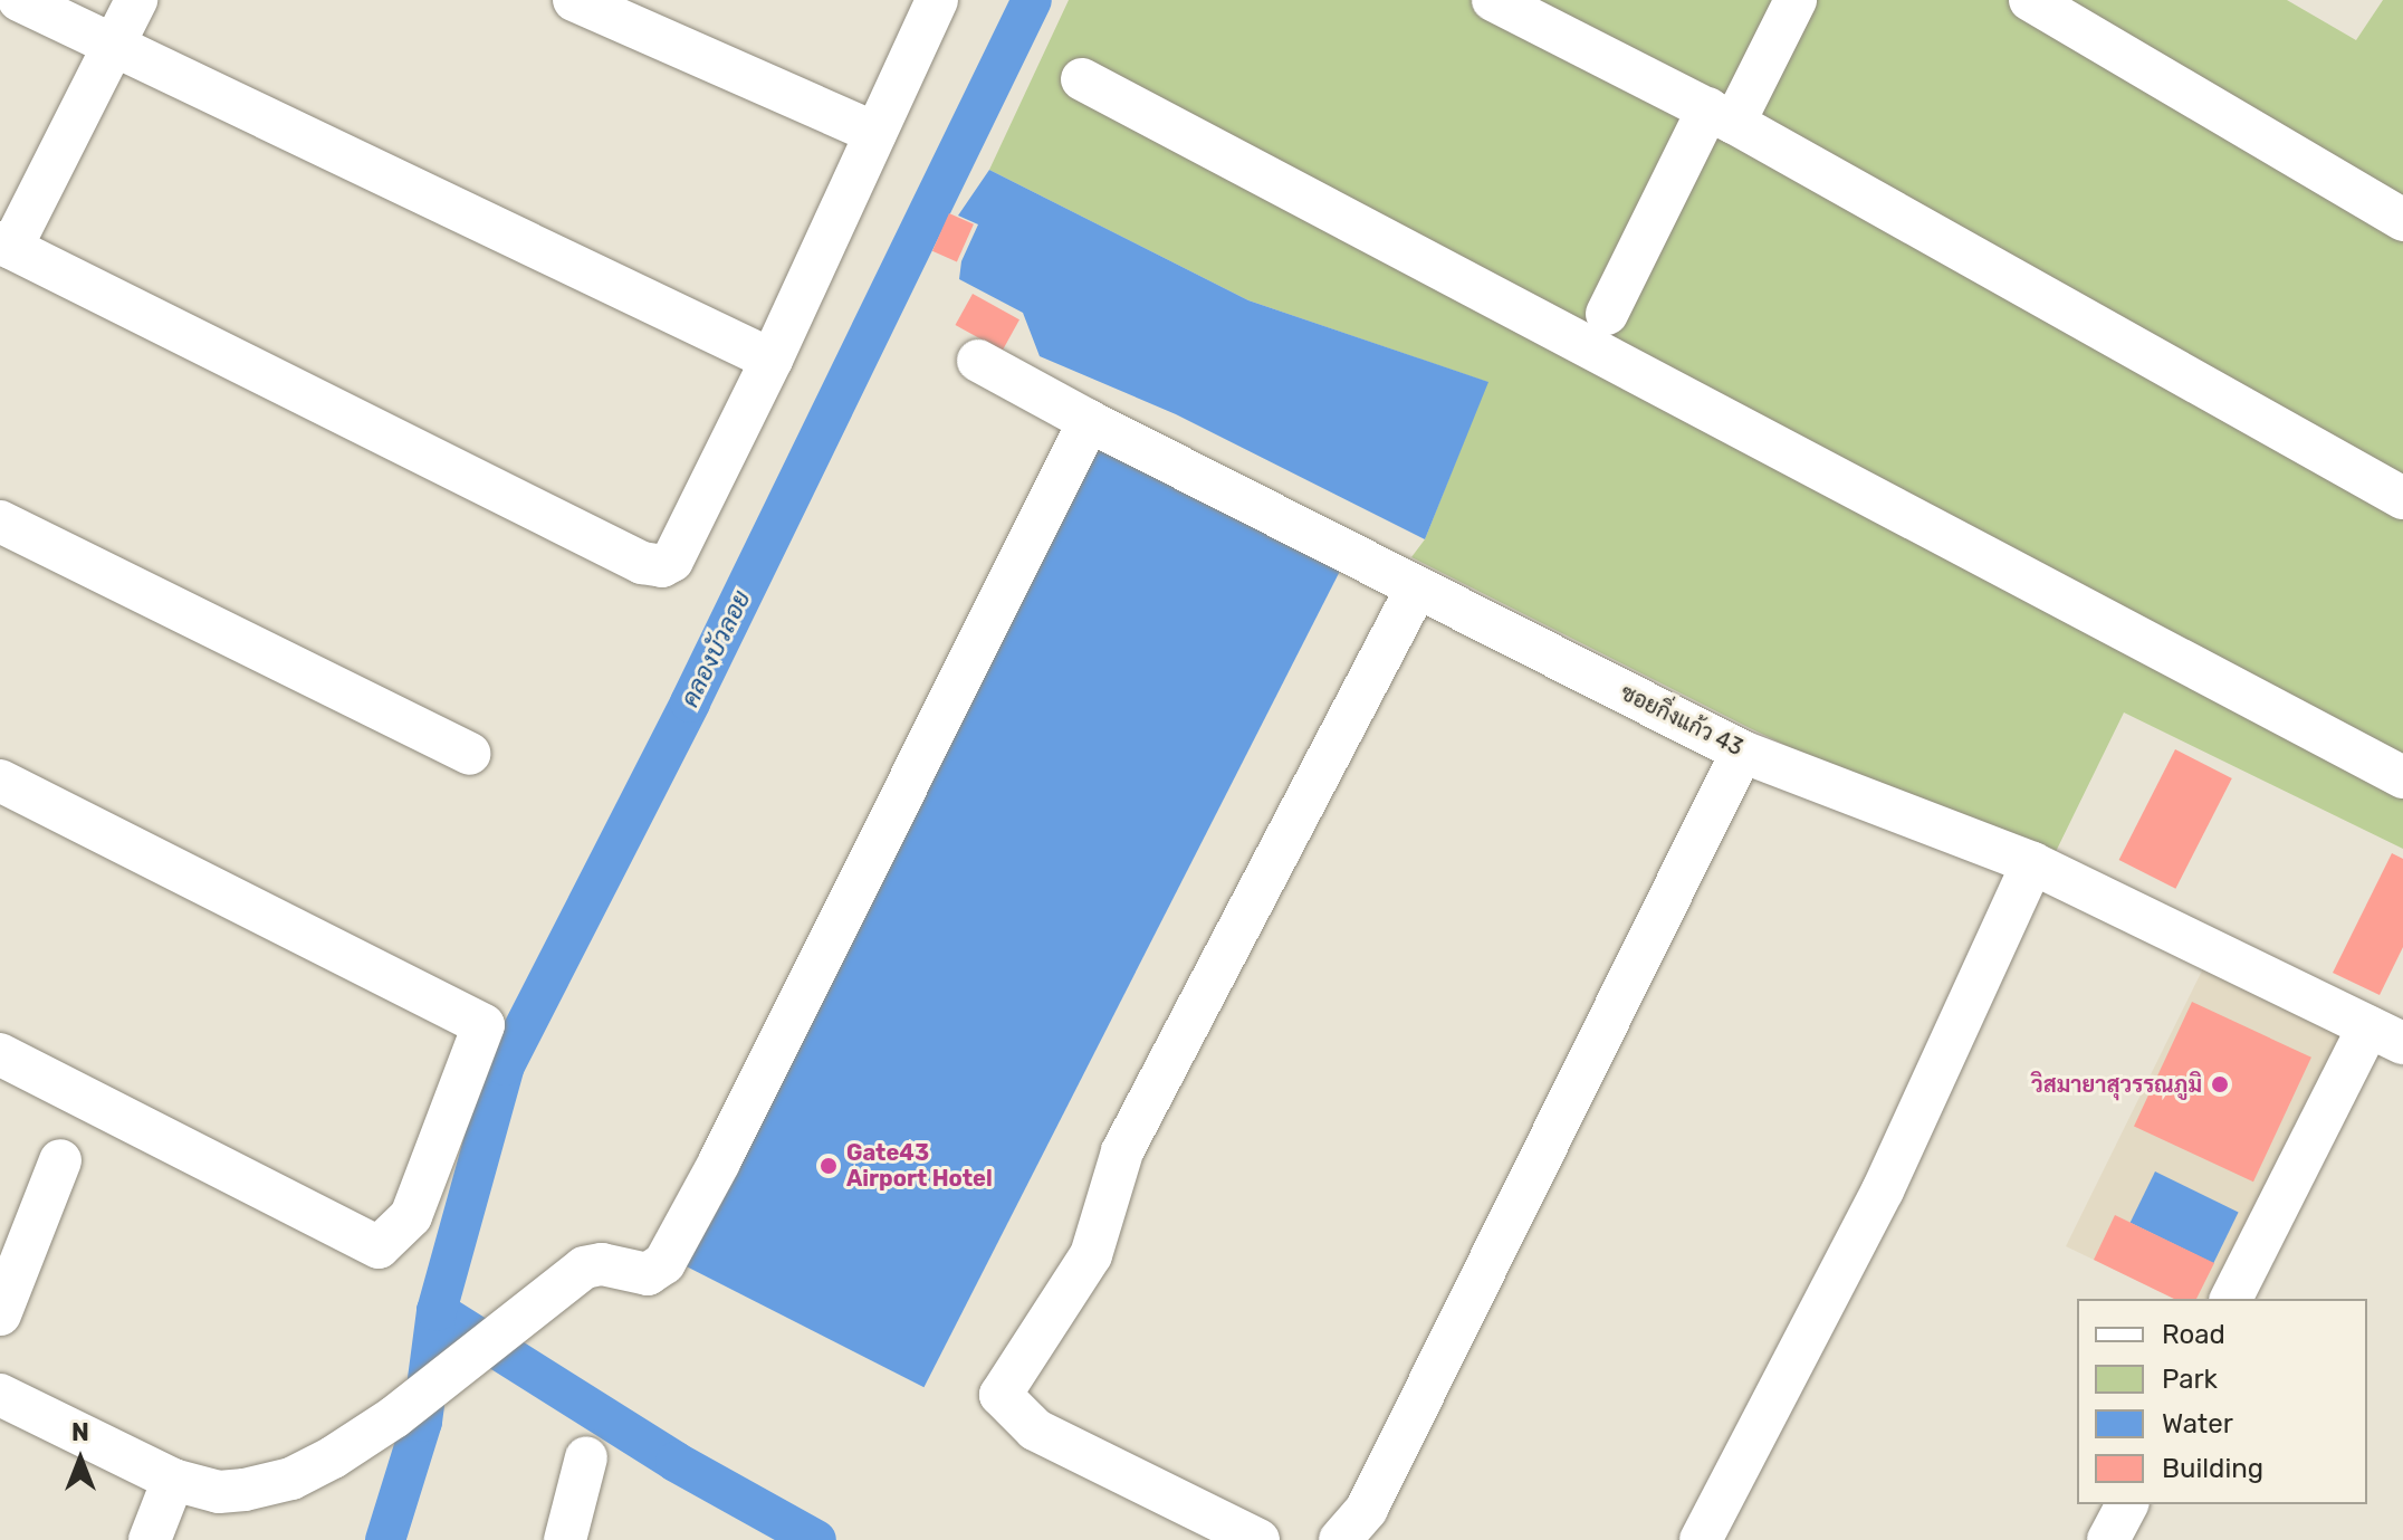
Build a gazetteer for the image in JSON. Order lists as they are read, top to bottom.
{
  "streets": {
    "street": ["ซอยกิ่งแก้ว 43"]
  },
  "water": ["คลองบัวลอย"],
  "places": ["วิสมายาสุวรรณภูมิ", "Gate43 Airport Hotel"],
  "legend": [
    "Road",
    "Park",
    "Water",
    "Building"
  ],
  "north": "top"
}
